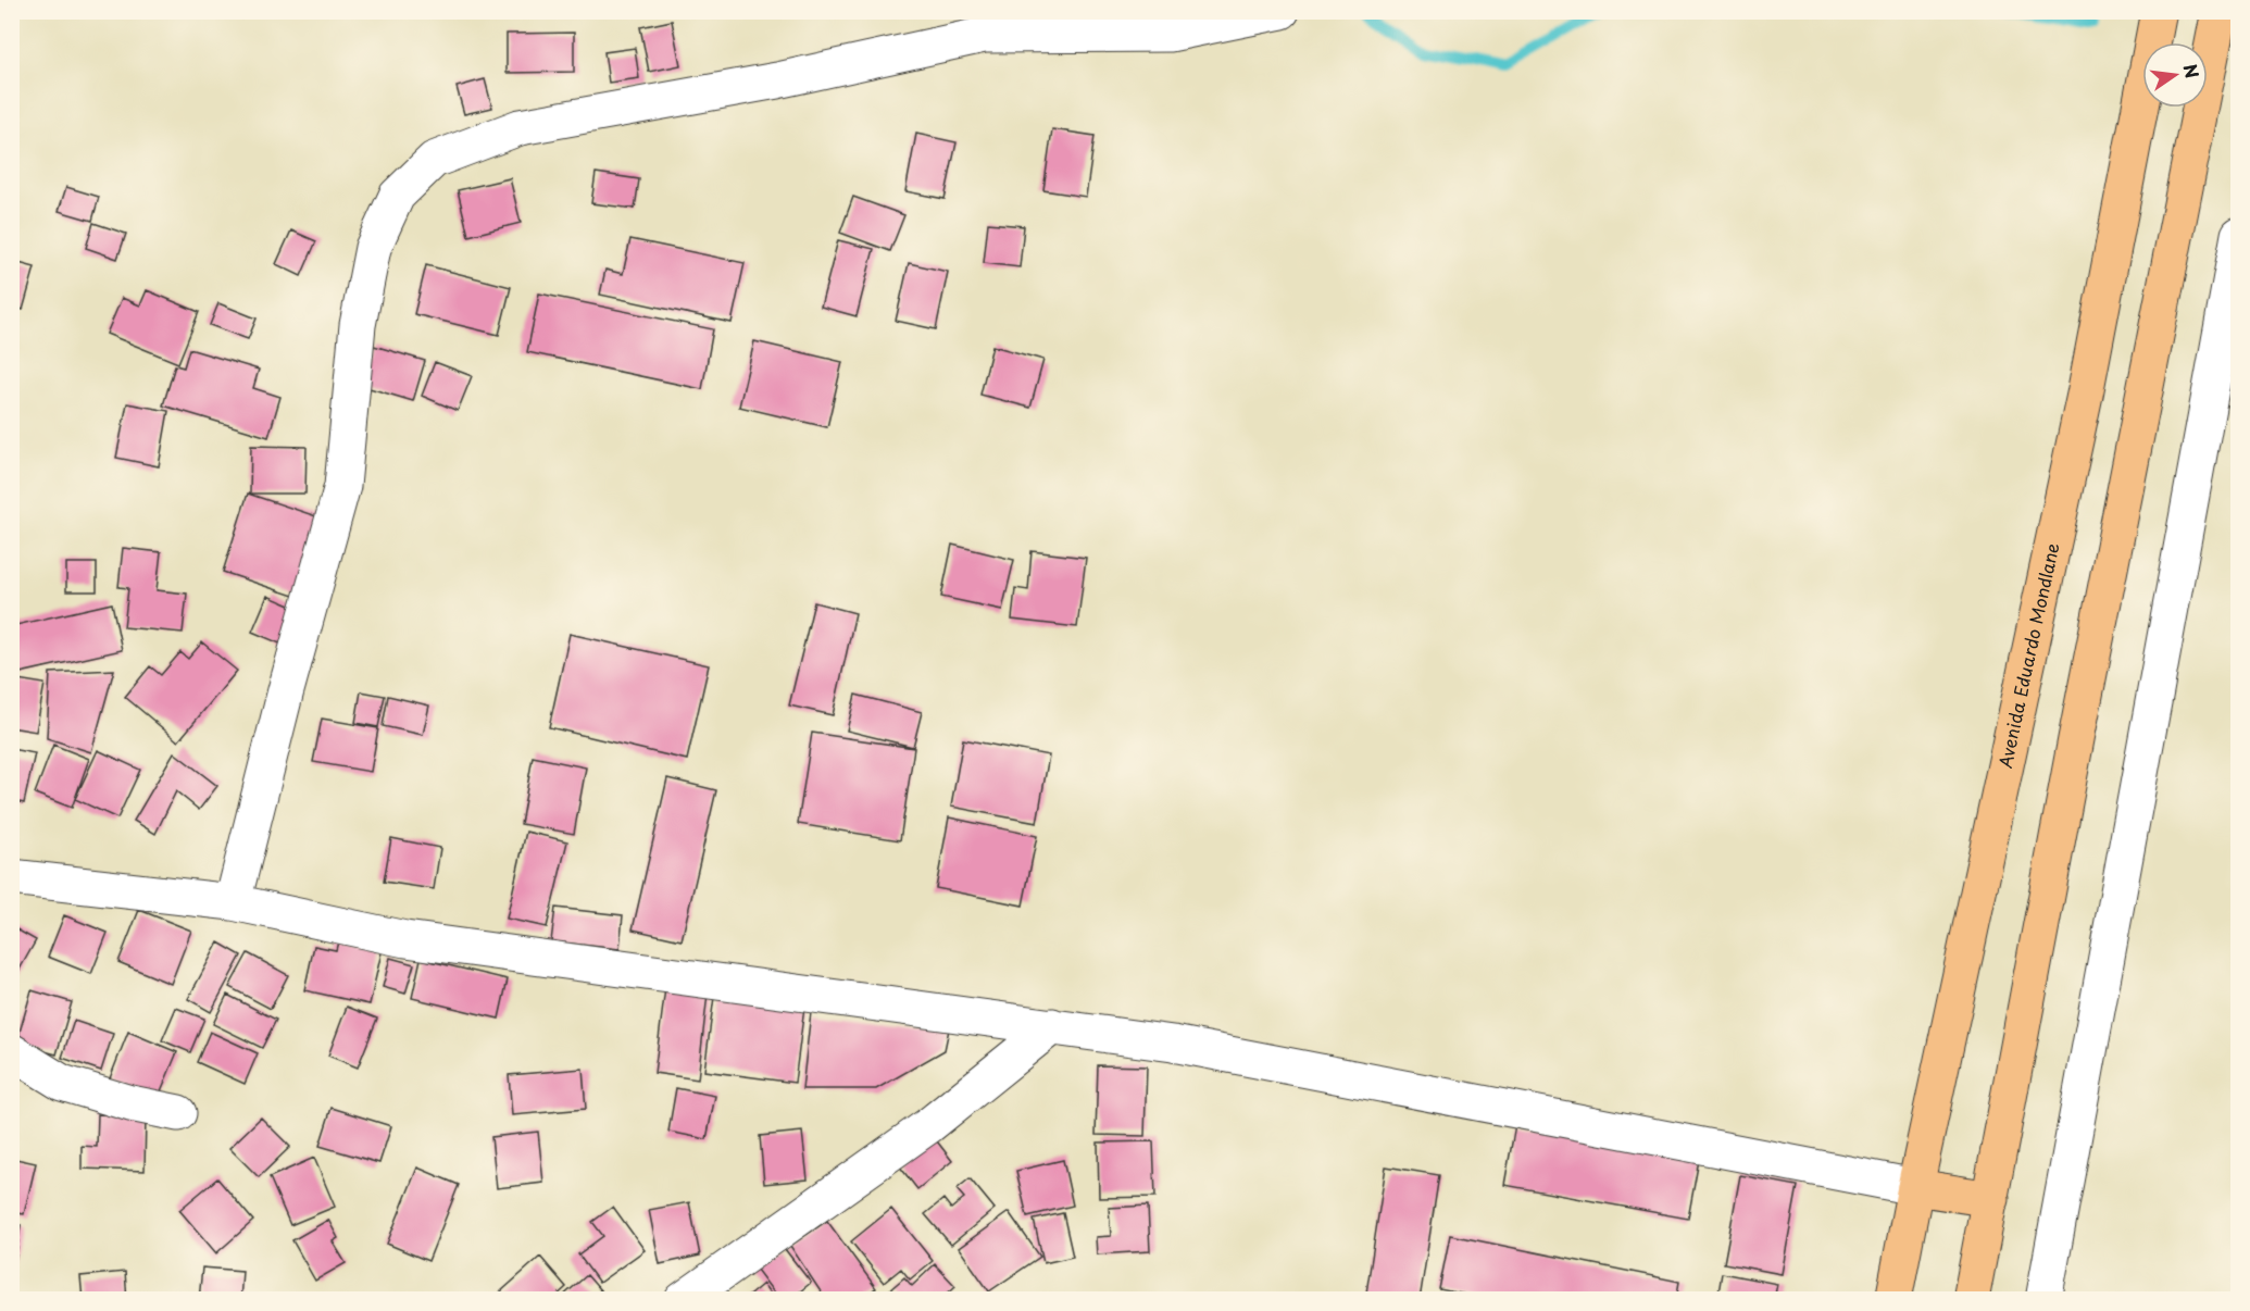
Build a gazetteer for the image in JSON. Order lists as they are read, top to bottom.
{
  "streets": {
    "main road": ["Avenida Eduardo Mondlane"]
  },
  "north": "right"
}
